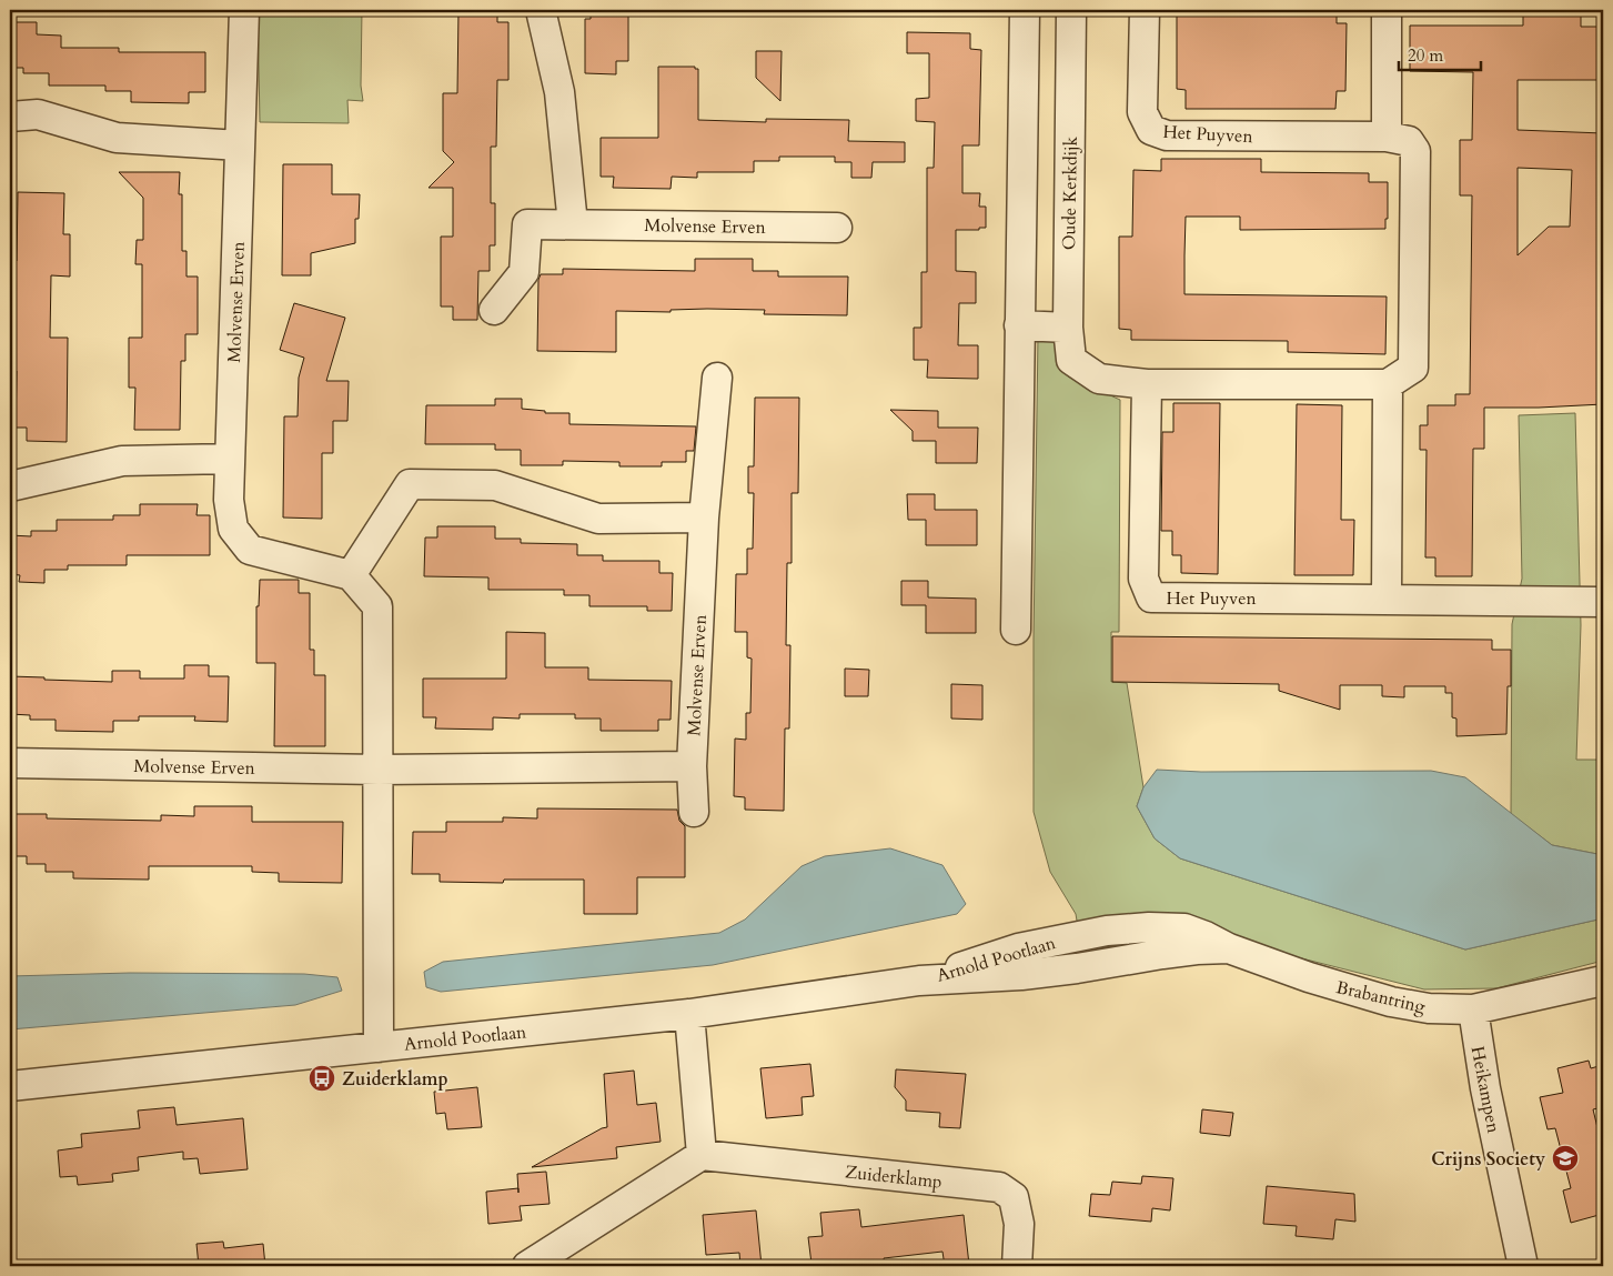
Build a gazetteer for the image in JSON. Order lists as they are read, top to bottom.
{
  "streets": {
    "street": [
      "Het Puyven",
      "Oude Kerkdijk",
      "Molvense Erven",
      "Arnold Pootlaan",
      "Brabantring",
      "Heikampen",
      "Zuiderklamp"
    ]
  },
  "crossings": [
    ["Arnold Pootlaan", "Brabantring"],
    ["Brabantring", "Heikampen"]
  ],
  "places": {
    "bus stop": ["Zuiderklamp"],
    "school or university": ["Crijns Society"]
  },
  "scale_bar": "20 m"
}
